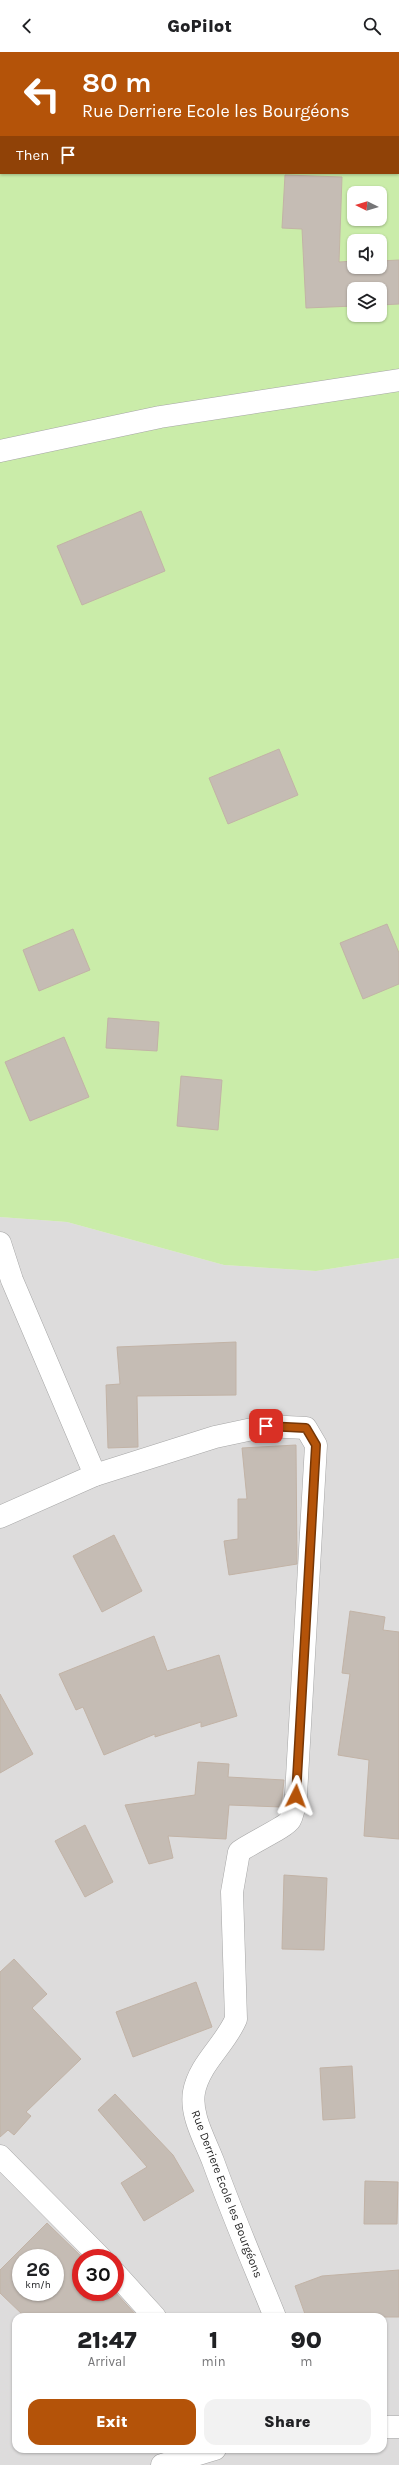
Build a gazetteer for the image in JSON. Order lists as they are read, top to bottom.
{
  "streets": {
    "street": ["Rue Derriere Ecole les Bourgéons"]
  },
  "north": "left",
  "page": {
    "header": "GoPilot",
    "turn": ["80 m", "Rue Derriere Ecole les Bourgéons"],
    "then": "Then",
    "speed": "26 km/h",
    "limit": "30",
    "eta": [
      "21:47",
      "Arrival",
      "1",
      "min",
      "90",
      "m"
    ],
    "buttons": ["Exit", "Share"]
  }
}
